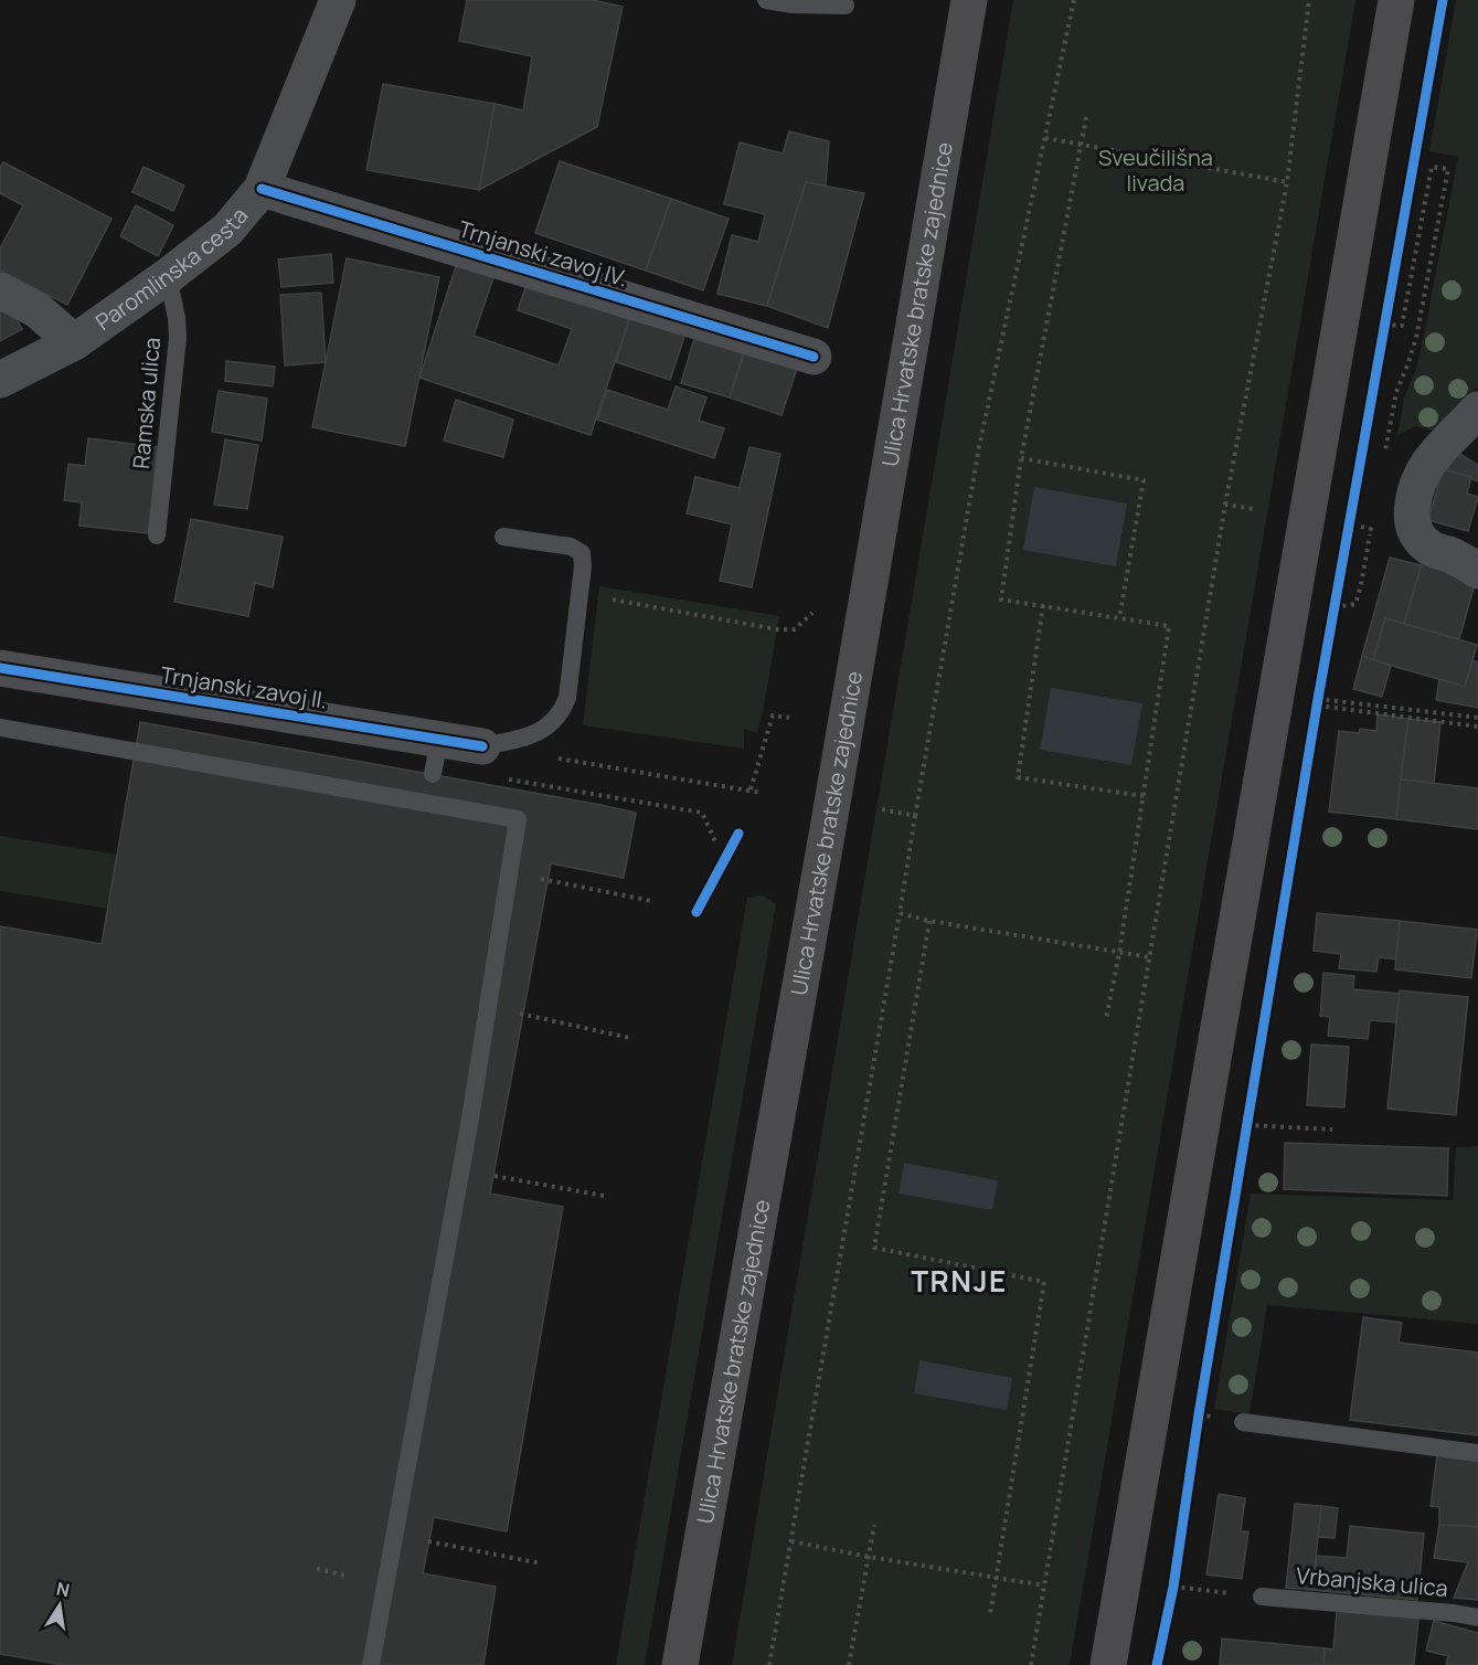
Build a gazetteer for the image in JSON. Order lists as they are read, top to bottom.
{
  "streets": {
    "main road": ["Ulica Hrvatske bratske zajednice"],
    "street": ["Trnjanski zavoj IV.", "Paromlinska cesta", "Trnjanski zavoj II."],
    "lane": ["Ramska ulica", "Vrbanjska ulica"]
  },
  "crossings": [
    ["Trnjanski zavoj IV.", "Paromlinska cesta"],
    ["Paromlinska cesta", "Ramska ulica"]
  ],
  "districts": ["TRNJE"],
  "parks": ["Sveučilišna livada"],
  "north": "top"
}
